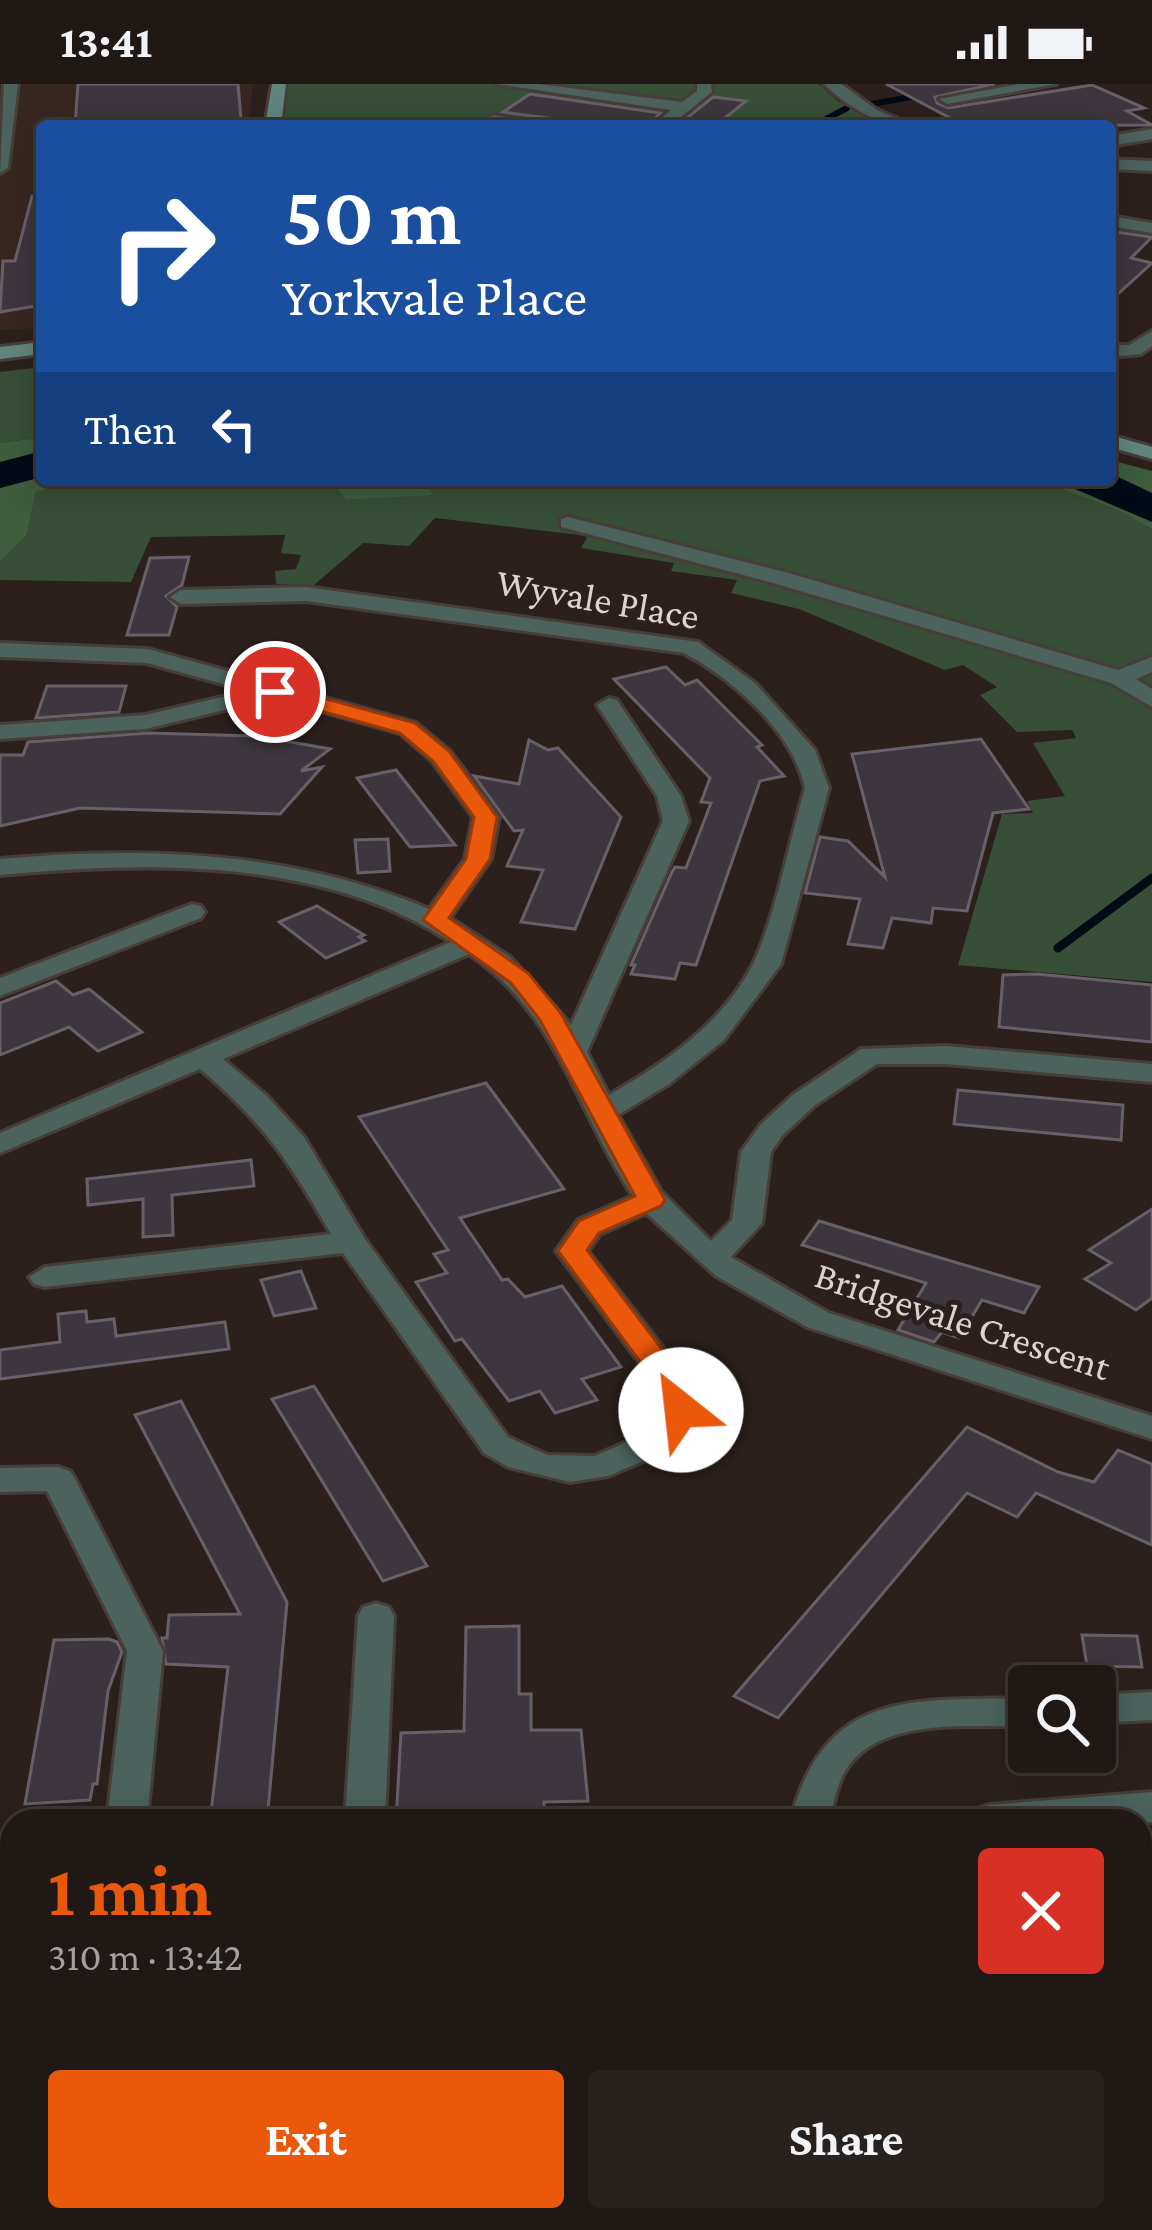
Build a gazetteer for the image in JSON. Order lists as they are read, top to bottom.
{
  "streets": {
    "street": ["Wyvale Place", "Bridgevale Crescent"]
  },
  "crossings": [
    ["Wyvale Place", "Bridgevale Crescent"]
  ],
  "page": {
    "status": "13:41",
    "turn": ["50 m", "Yorkvale Place"],
    "then": "Then",
    "heading": ["1 min", "310 m · 13:42"],
    "buttons": ["Exit", "Share"]
  }
}
